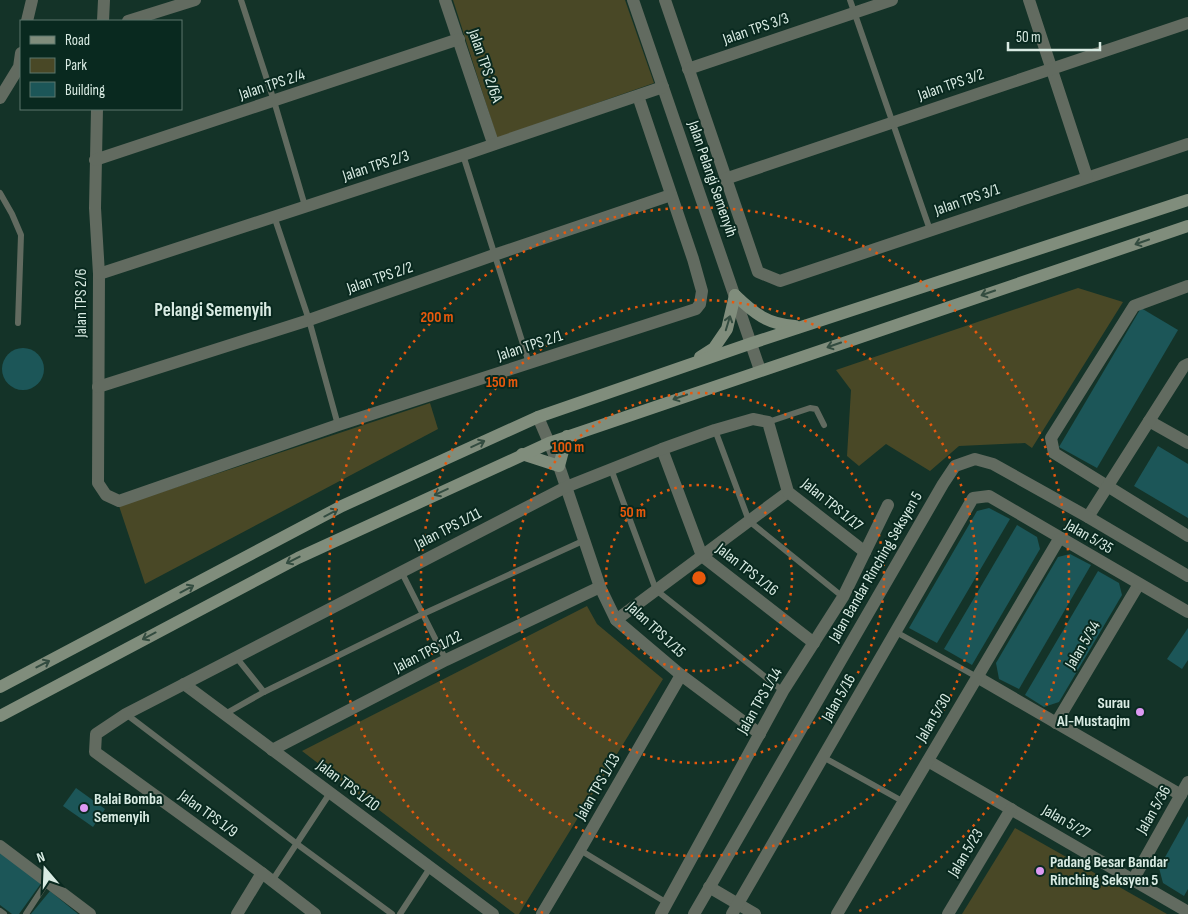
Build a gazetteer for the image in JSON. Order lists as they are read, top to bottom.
{
  "streets": {
    "street": [
      "Jalan TPS 3/3",
      "Jalan TPS 2/6A",
      "Jalan TPS 2/4",
      "Jalan TPS 3/2",
      "Jalan TPS 2/3",
      "Jalan Pelangi Semenyih",
      "Jalan TPS 3/1",
      "Jalan TPS 2/2",
      "Jalan TPS 2/6",
      "Jalan TPS 2/1",
      "Jalan TPS 1/17",
      "Jalan TPS 1/11",
      "Jalan 5/35",
      "Jalan Bandar Rinching Seksyen 5",
      "Jalan TPS 1/16",
      "Jalan TPS 1/15",
      "Jalan 5/34",
      "Jalan TPS 1/12",
      "Jalan 5/16",
      "Jalan TPS 1/14",
      "Jalan 5/30",
      "Jalan TPS 1/10",
      "Jalan TPS 1/13",
      "Jalan 5/36",
      "Jalan TPS 1/9",
      "Jalan 5/27",
      "Jalan 5/23"
    ]
  },
  "crossings": [
    ["Jalan TPS 2/6A", "Jalan TPS 2/4"],
    ["Jalan TPS 2/6A", "Jalan TPS 2/3"],
    ["Jalan TPS 2/4", "Jalan TPS 2/6"],
    ["Jalan TPS 3/2", "Jalan TPS 3/1"],
    ["Jalan TPS 2/3", "Jalan Pelangi Semenyih"],
    ["Jalan TPS 2/3", "Jalan TPS 2/6"],
    ["Jalan TPS 2/3", "Jalan TPS 2/1"],
    ["Jalan TPS 2/2", "Jalan TPS 2/6"],
    ["Jalan TPS 2/2", "Jalan TPS 2/1"],
    ["Jalan TPS 2/6", "Jalan TPS 2/1"],
    ["Jalan TPS 1/17", "Jalan TPS 1/11"],
    ["Jalan TPS 1/17", "Jalan TPS 1/14"],
    ["Jalan TPS 1/11", "Jalan TPS 1/16"],
    ["Jalan TPS 1/11", "Jalan TPS 1/15"],
    ["Jalan TPS 1/11", "Jalan TPS 1/10"],
    ["Jalan TPS 1/11", "Jalan TPS 1/9"],
    ["Jalan 5/35", "Jalan 5/34"],
    ["Jalan 5/35", "Jalan 5/16"],
    ["Jalan 5/35", "Jalan 5/30"],
    ["Jalan TPS 1/16", "Jalan TPS 1/14"],
    ["Jalan TPS 1/15", "Jalan TPS 1/12"],
    ["Jalan TPS 1/15", "Jalan TPS 1/14"],
    ["Jalan TPS 1/15", "Jalan TPS 1/13"],
    ["Jalan TPS 1/12", "Jalan TPS 1/10"],
    ["Jalan 5/30", "Jalan 5/27"],
    ["Jalan 5/36", "Jalan 5/27"],
    ["Jalan 5/27", "Jalan 5/23"]
  ],
  "districts": ["Pelangi Semenyih"],
  "places": ["Surau Al-Mustaqim", "Balai Bomba Semenyih", "Padang Besar Bandar Rinching Seksyen 5"],
  "legend": ["Road", "Park", "Building"],
  "scale_bar": "50 m",
  "north": "top",
  "rings": [
    "200 m",
    "150 m",
    "100 m",
    "50 m"
  ]
}
